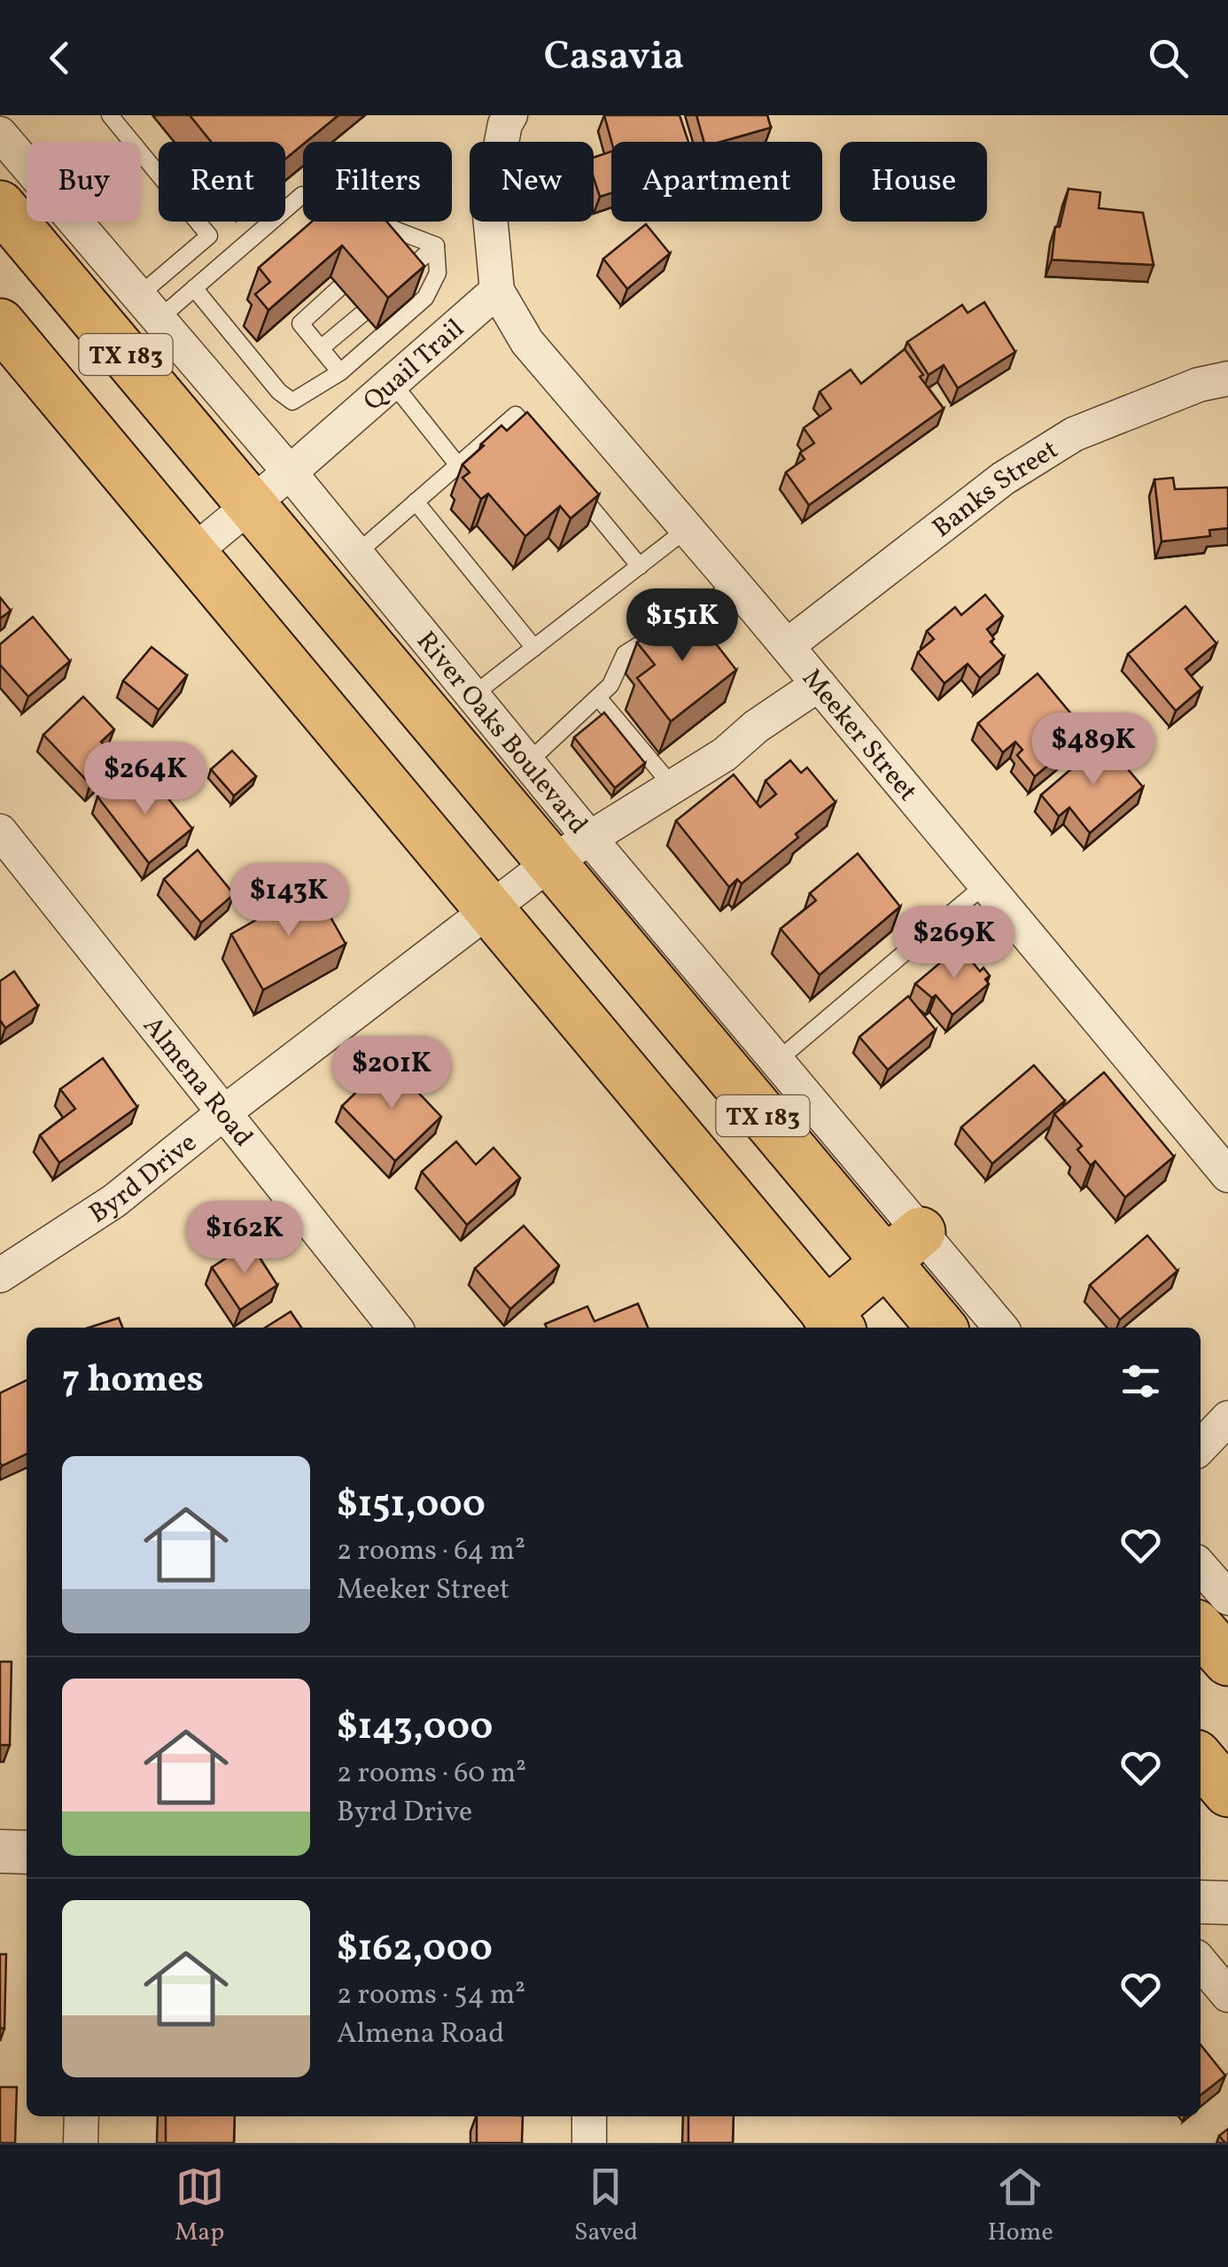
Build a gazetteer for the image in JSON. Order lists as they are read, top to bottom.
{
  "streets": {
    "main road": ["TX 183", "River Oaks Boulevard"],
    "street": [
      "Quail Trail",
      "Banks Street",
      "Meeker Street",
      "Almena Road",
      "Byrd Drive"
    ]
  },
  "crossings": [
    ["TX 183", "Quail Trail"],
    ["TX 183", "Byrd Drive"],
    ["Quail Trail", "River Oaks Boulevard"],
    ["Quail Trail", "Meeker Street"],
    ["Banks Street", "Meeker Street"],
    ["Almena Road", "Byrd Drive"]
  ],
  "page": {
    "header": "Casavia",
    "chip": [
      "Buy",
      "Rent",
      "Filters",
      "New",
      "Apartment",
      "House"
    ],
    "price": [
      "$151K",
      "$489K",
      "$264K",
      "$143K",
      "$269K",
      "$201K",
      "$162K"
    ],
    "heading": "7 homes",
    "list": [
      {
        "name": "$151,000",
        "note": "2 rooms · 64 m² · Meeker Street"
      },
      {
        "name": "$143,000",
        "note": "2 rooms · 60 m² · Byrd Drive"
      },
      {
        "name": "$162,000",
        "note": "2 rooms · 54 m² · Almena Road"
      }
    ],
    "tabs": ["Map", "Saved", "Home"]
  }
}
